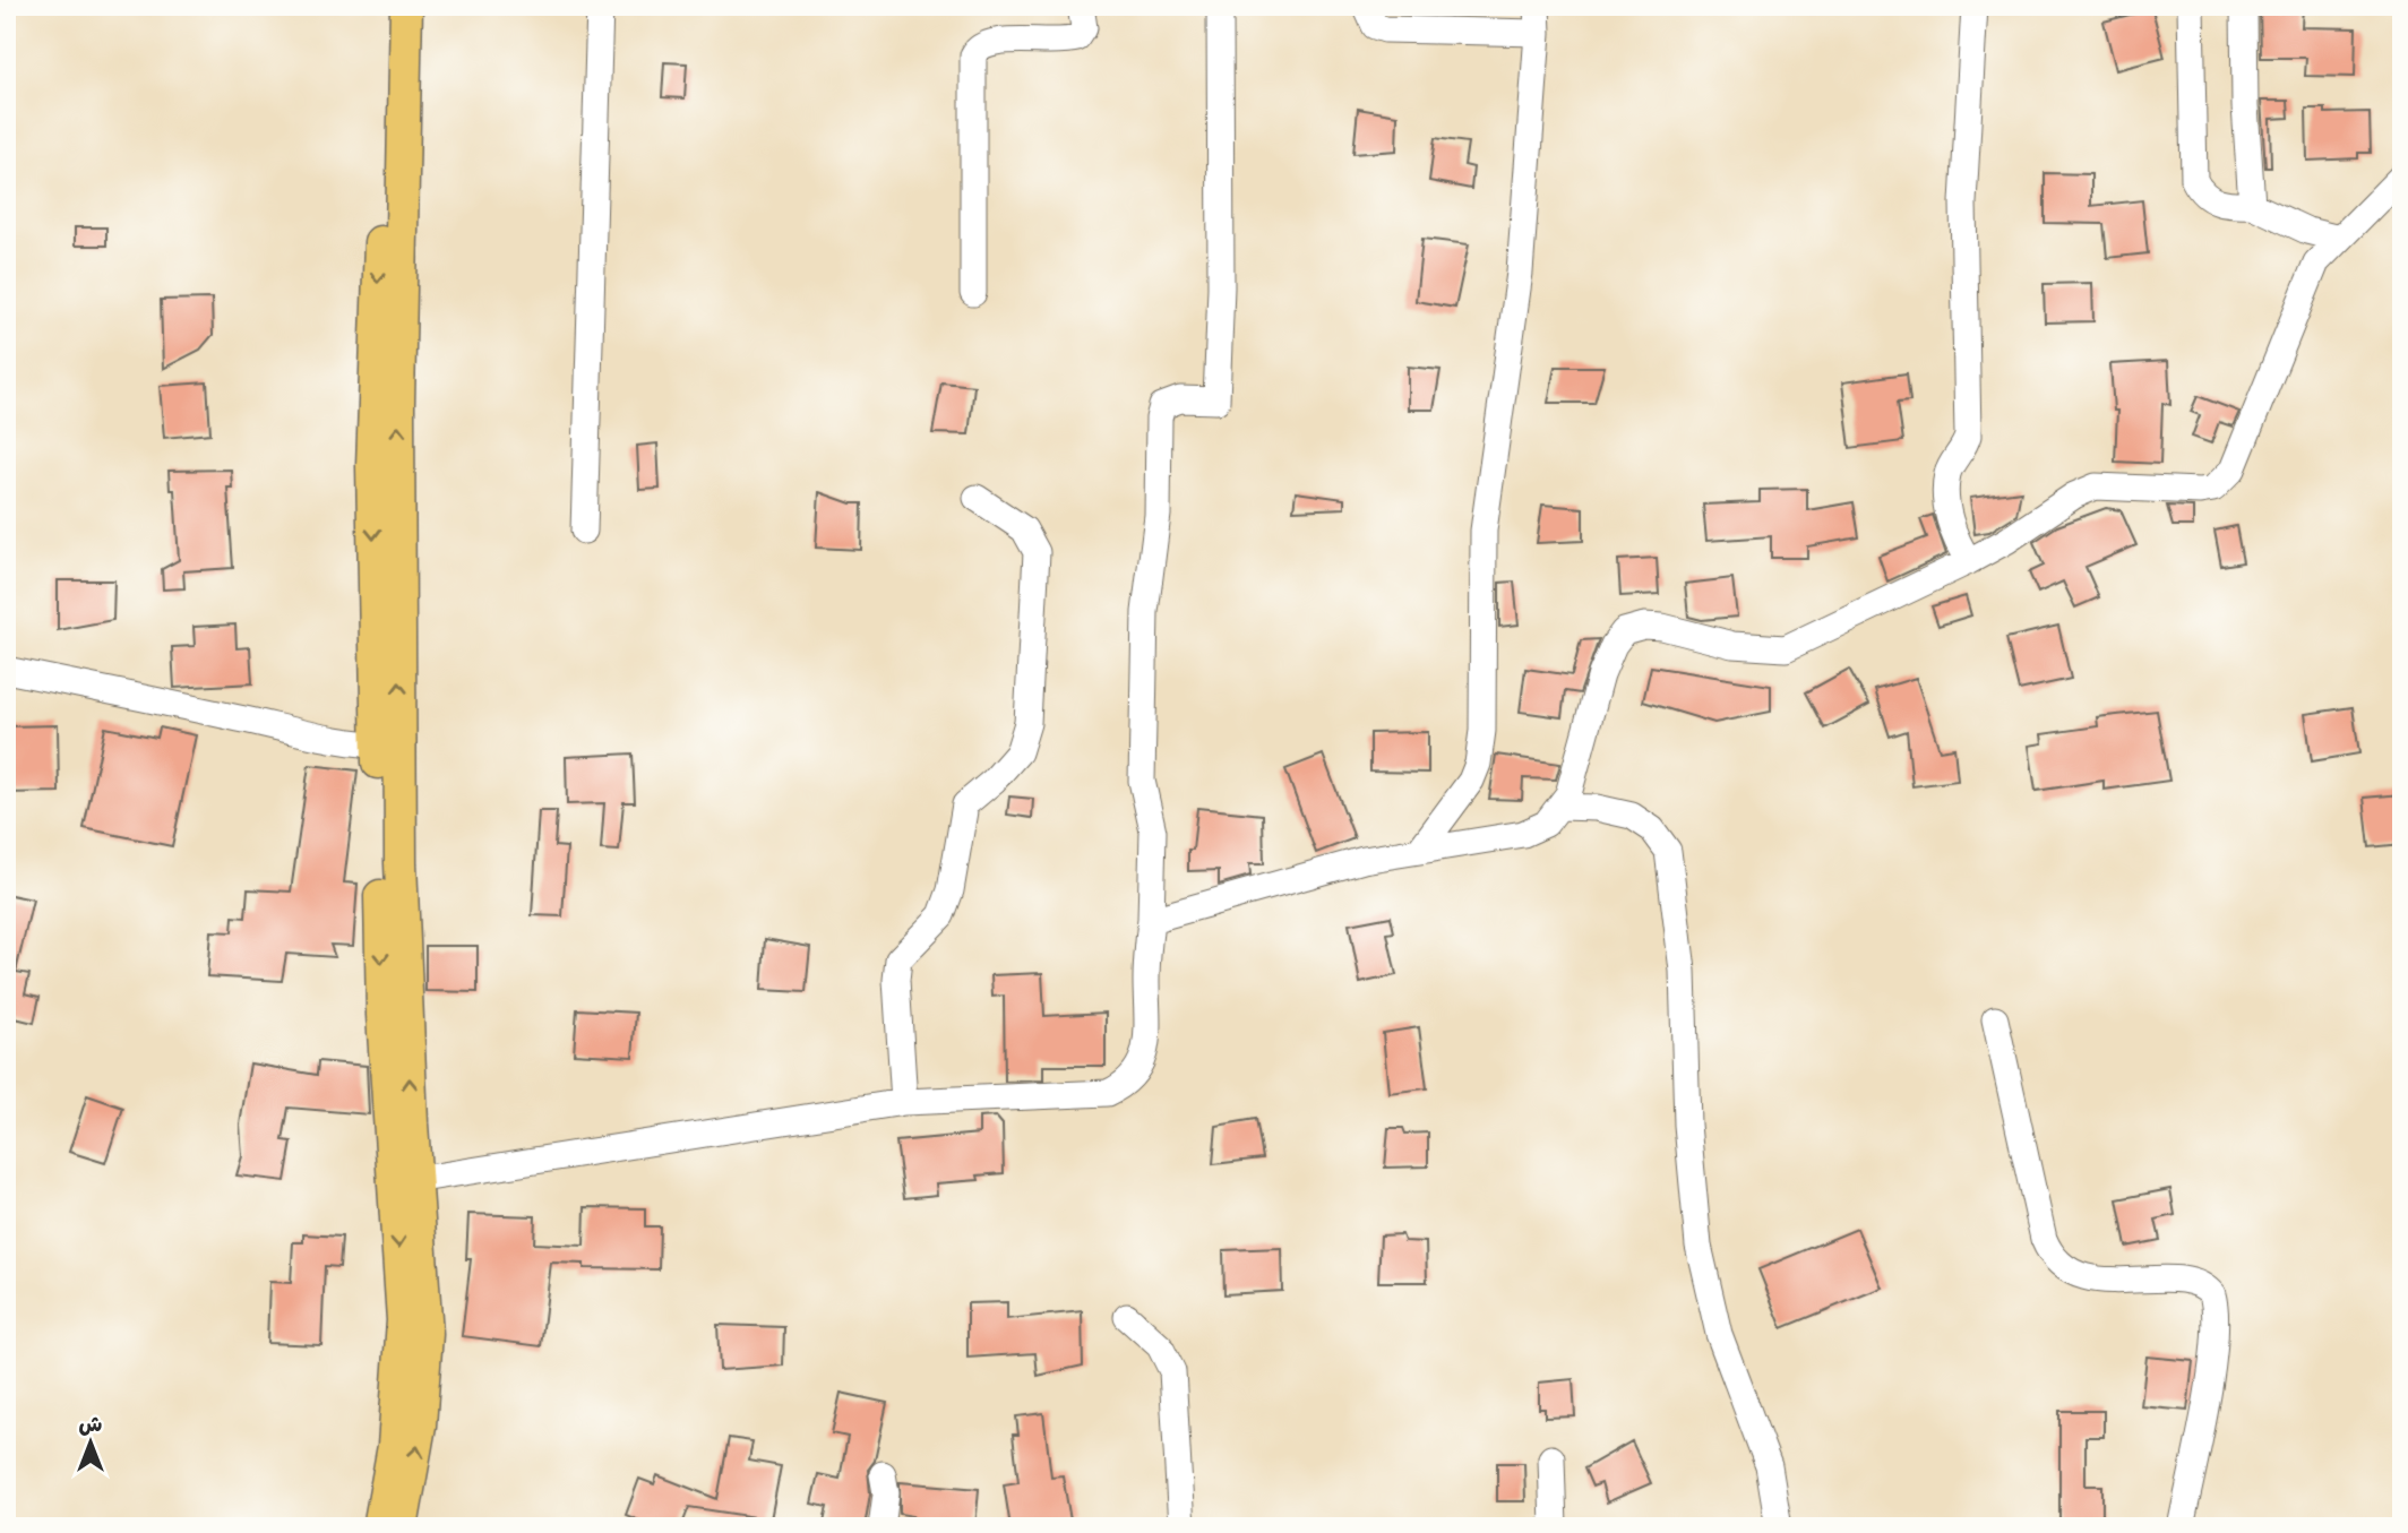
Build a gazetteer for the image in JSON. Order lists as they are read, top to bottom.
{
  "north": "top"
}
